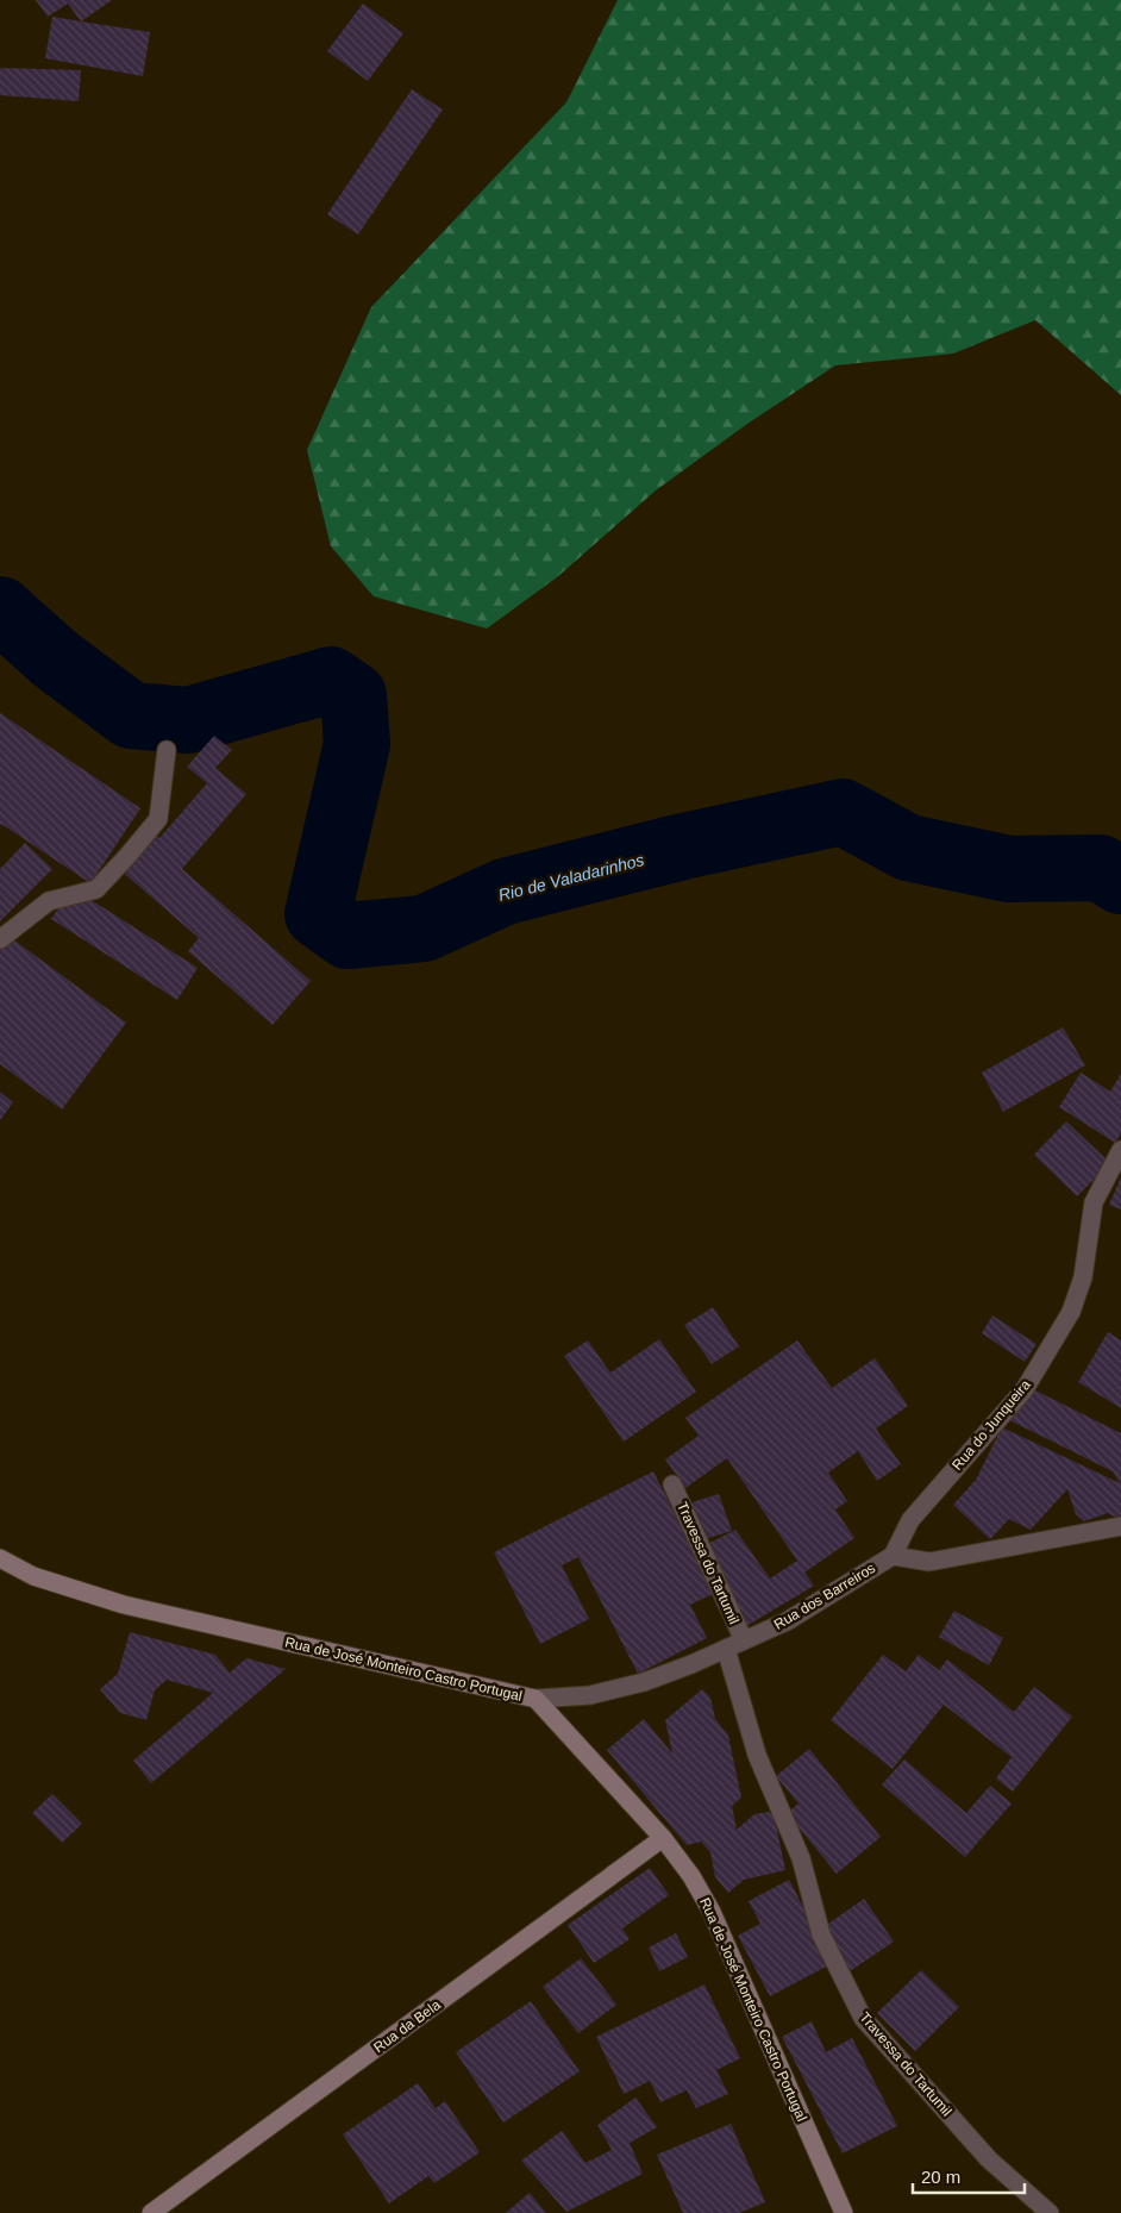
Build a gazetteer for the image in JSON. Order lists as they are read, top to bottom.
{
  "streets": {
    "main road": ["Rua de José Monteiro Castro Portugal", "Rua da Bela"],
    "street": ["Rua do Junqueira", "Travessa do Tartumil", "Rua dos Barreiros"]
  },
  "crossings": [
    ["Rua do Junqueira", "Rua dos Barreiros"],
    ["Travessa do Tartumil", "Rua dos Barreiros"],
    ["Rua dos Barreiros", "Rua de José Monteiro Castro Portugal"],
    ["Rua de José Monteiro Castro Portugal", "Rua da Bela"]
  ],
  "water": ["Rio de Valadarinhos"],
  "scale_bar": "20 m"
}
